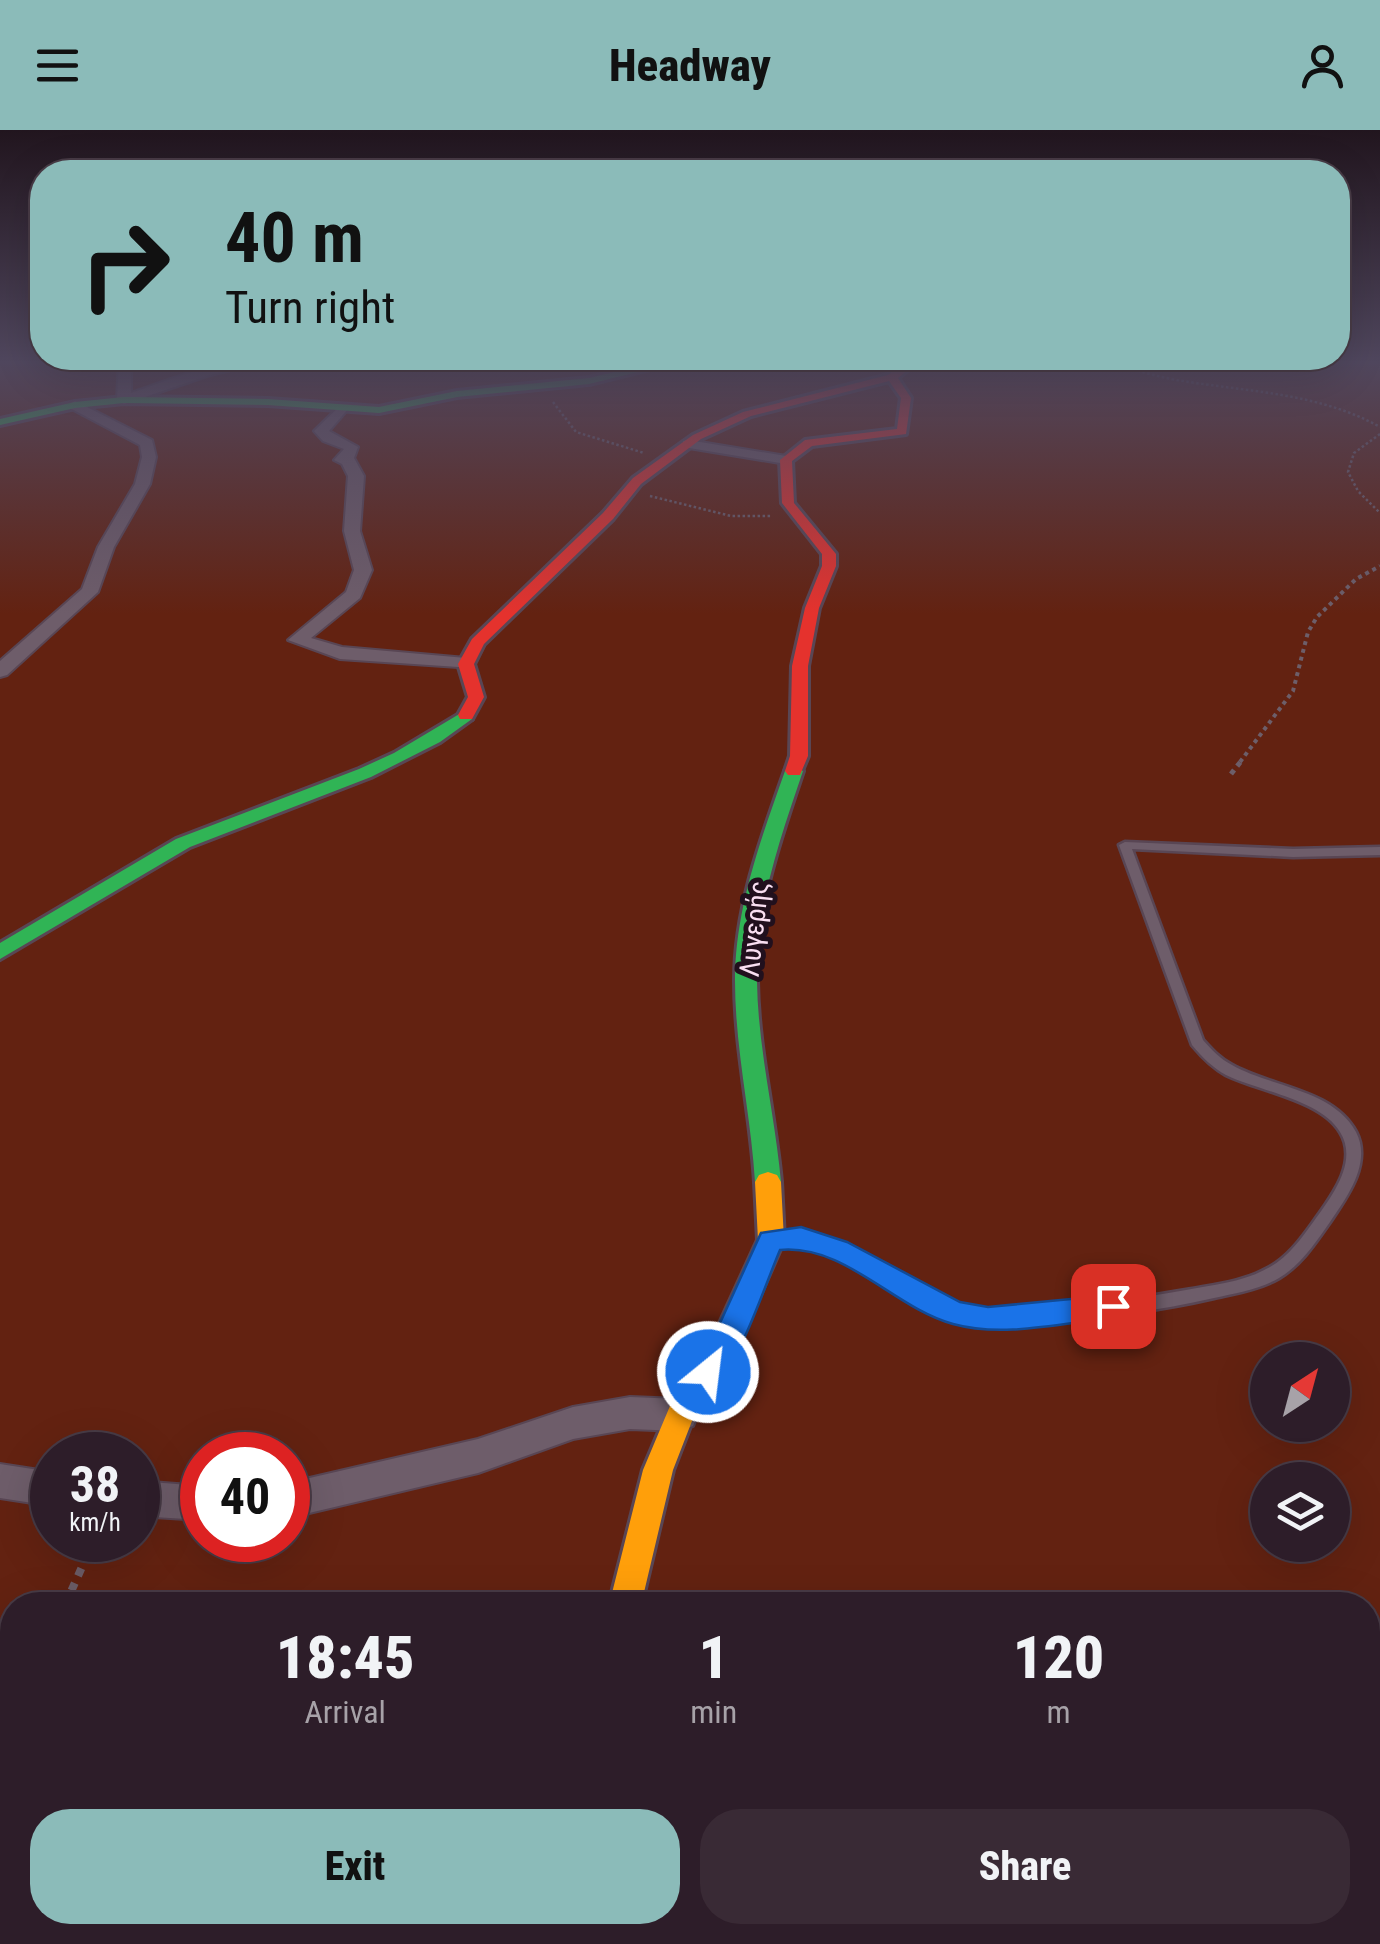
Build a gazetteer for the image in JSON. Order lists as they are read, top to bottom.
{
  "streets": {
    "street": ["Λυγερής"]
  },
  "north": "top right",
  "page": {
    "header": "Headway",
    "turn": ["40 m", "Turn right"],
    "speed": "38 km/h",
    "limit": "40",
    "eta": [
      "18:45",
      "Arrival",
      "1",
      "min",
      "120",
      "m"
    ],
    "buttons": ["Exit", "Share"]
  }
}
